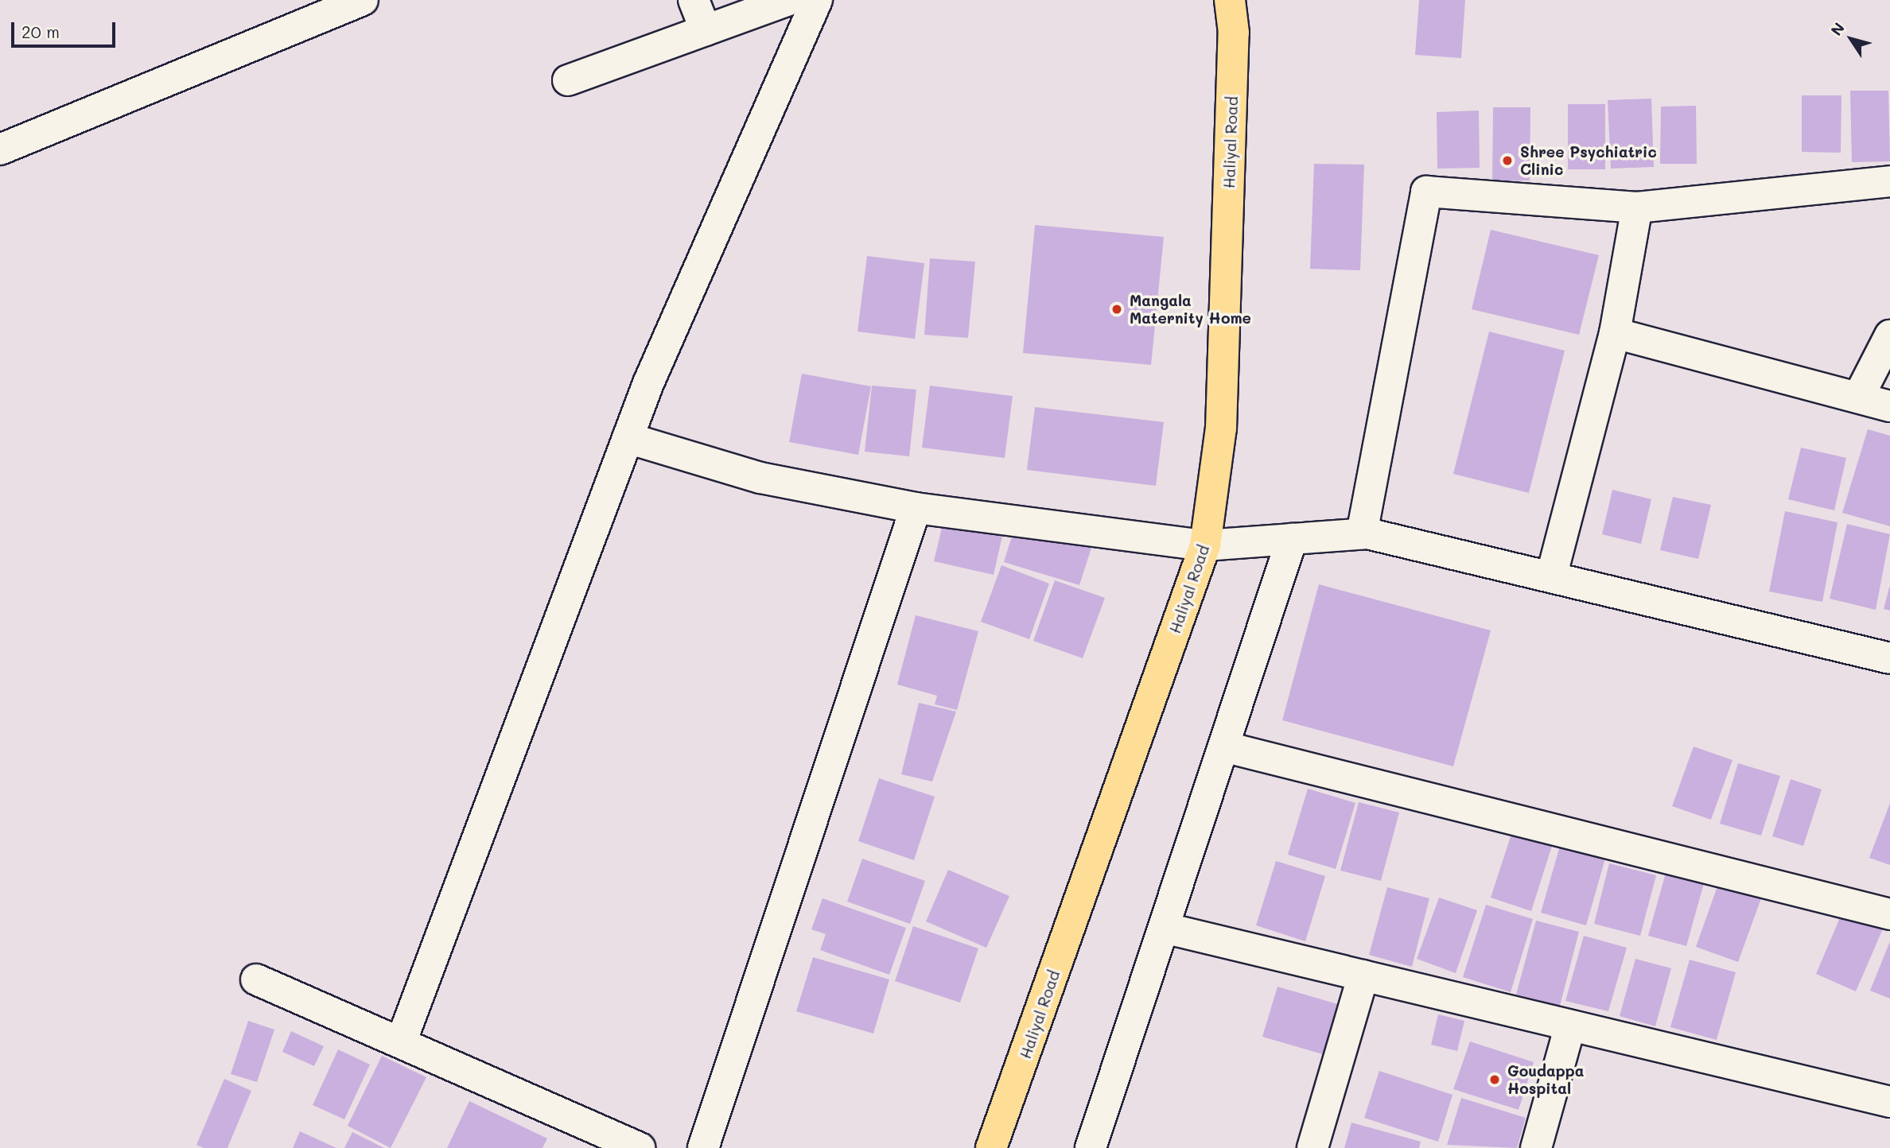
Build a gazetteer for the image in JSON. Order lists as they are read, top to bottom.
{
  "streets": {
    "main road": ["Haliyal Road"]
  },
  "places": ["Shree Psychiatric Clinic", "Mangala Maternity Home", "Goudappa Hospital"],
  "scale_bar": "20 m",
  "north": "top left"
}
